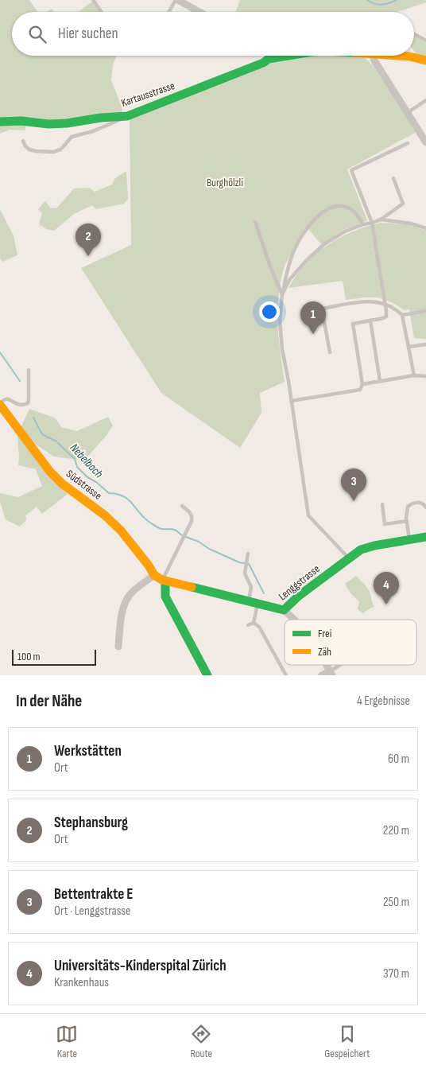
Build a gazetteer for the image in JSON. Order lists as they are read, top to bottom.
{
  "streets": {
    "street": ["Kartausstrasse", "Südstrasse", "Lenggstrasse"]
  },
  "crossings": [
    ["Südstrasse", "Lenggstrasse"]
  ],
  "water": ["Nebelbach"],
  "parks": ["Burghölzli"],
  "legend": ["Frei", "Zäh"],
  "scale_bar": "100 m",
  "page": {
    "search": "Hier suchen",
    "pins": [
      "2",
      "1",
      "3",
      "4"
    ],
    "scale": "100 m",
    "heading": ["In der Nähe", "4 Ergebnisse"],
    "list": [
      {
        "mark": "1",
        "name": "Werkstätten",
        "note": "Ort",
        "value": "60 m"
      },
      {
        "mark": "2",
        "name": "Stephansburg",
        "note": "Ort",
        "value": "220 m"
      },
      {
        "mark": "3",
        "name": "Bettentrakte E",
        "note": "Ort · Lenggstrasse",
        "value": "250 m"
      },
      {
        "mark": "4",
        "name": "Universitäts-Kinderspital Zürich",
        "note": "Krankenhaus",
        "value": "370 m"
      }
    ],
    "nav": ["Karte", "Route", "Gespeichert"]
  }
}
